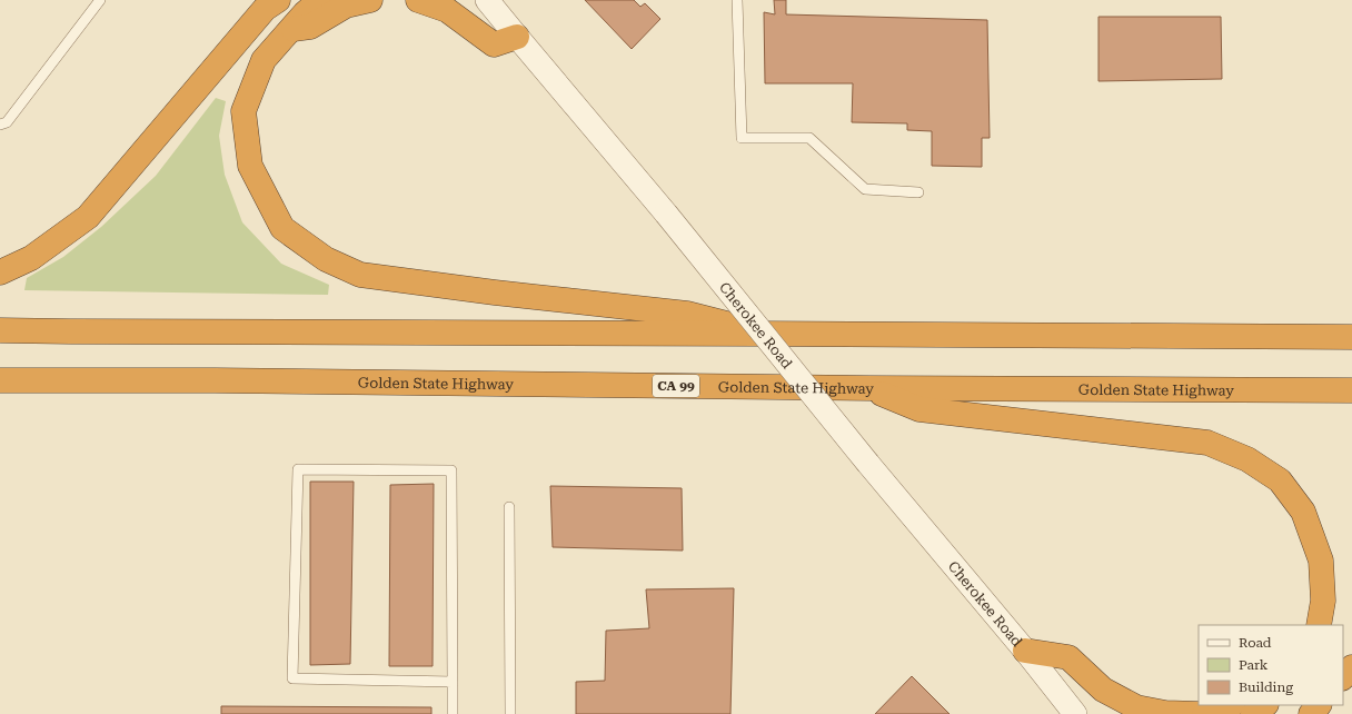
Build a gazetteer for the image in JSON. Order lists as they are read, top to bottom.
{
  "streets": {
    "highway": ["Golden State Highway", "CA 99"],
    "street": ["Cherokee Road"]
  },
  "legend": ["Road", "Park", "Building"]
}
